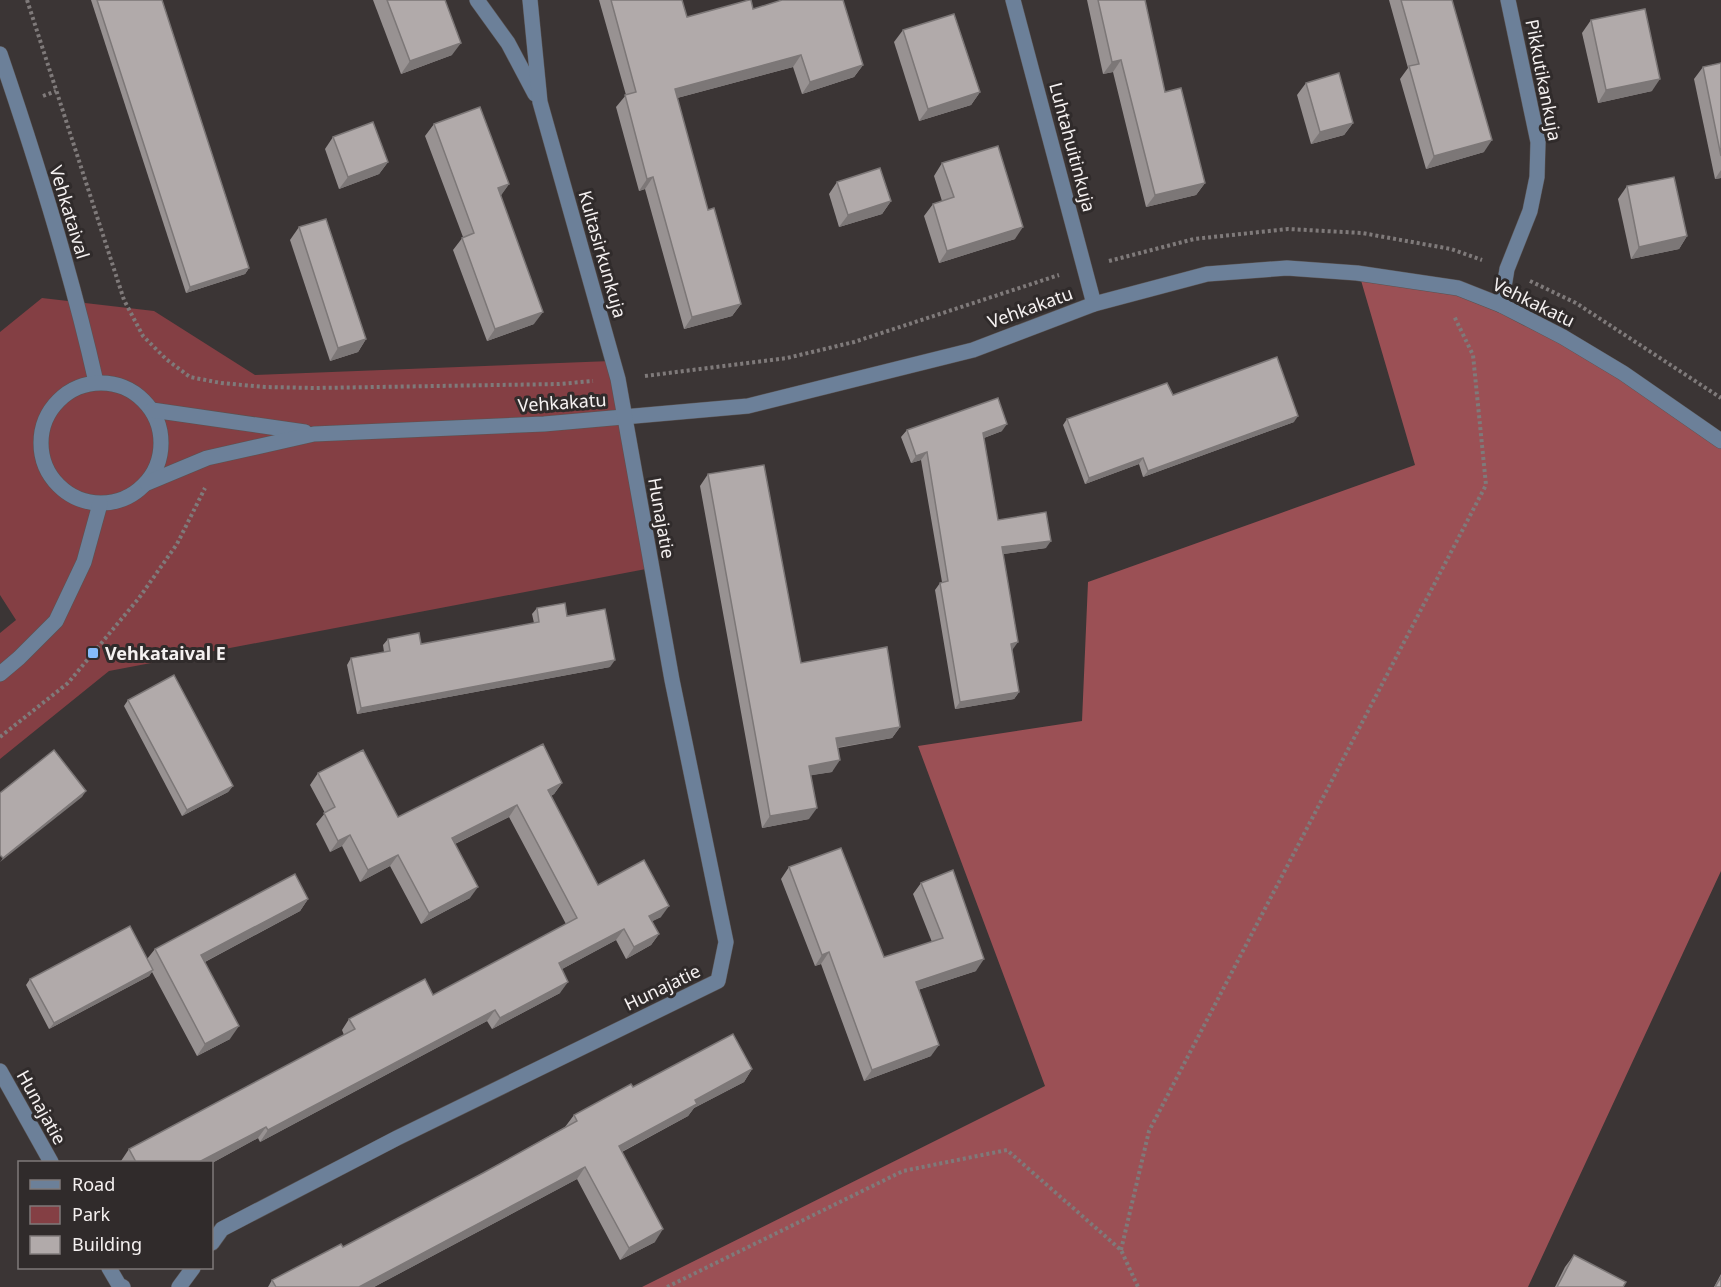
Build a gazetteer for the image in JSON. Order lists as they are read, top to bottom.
{
  "streets": {
    "street": [
      "Pikkutikankuja",
      "Luhtahuitinkuja",
      "Vehkataival",
      "Kultasirkunkuja",
      "Vehkakatu",
      "Hunajatie"
    ]
  },
  "crossings": [
    ["Pikkutikankuja", "Vehkakatu"],
    ["Luhtahuitinkuja", "Vehkakatu"],
    ["Vehkataival", "Vehkakatu"],
    ["Kultasirkunkuja", "Vehkakatu"],
    ["Kultasirkunkuja", "Hunajatie"],
    ["Vehkakatu", "Hunajatie"]
  ],
  "places": {
    "transit": ["Vehkataival E"]
  },
  "legend": ["Road", "Park", "Building"]
}
